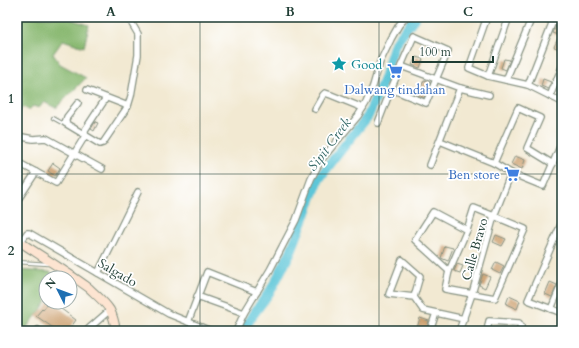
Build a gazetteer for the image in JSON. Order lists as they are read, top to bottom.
{
  "streets": {
    "street": ["Calle Bravo", "Salgado"]
  },
  "water": ["Sipit Creek"],
  "places": {
    "place": ["Good"],
    "supermarket": ["Dalwang tindahan", "Ben store"]
  },
  "scale_bar": "100 m",
  "north": "top left",
  "grid": {
    "columns": ["A", "B", "C"],
    "rows": ["1", "2"]
  }
}
